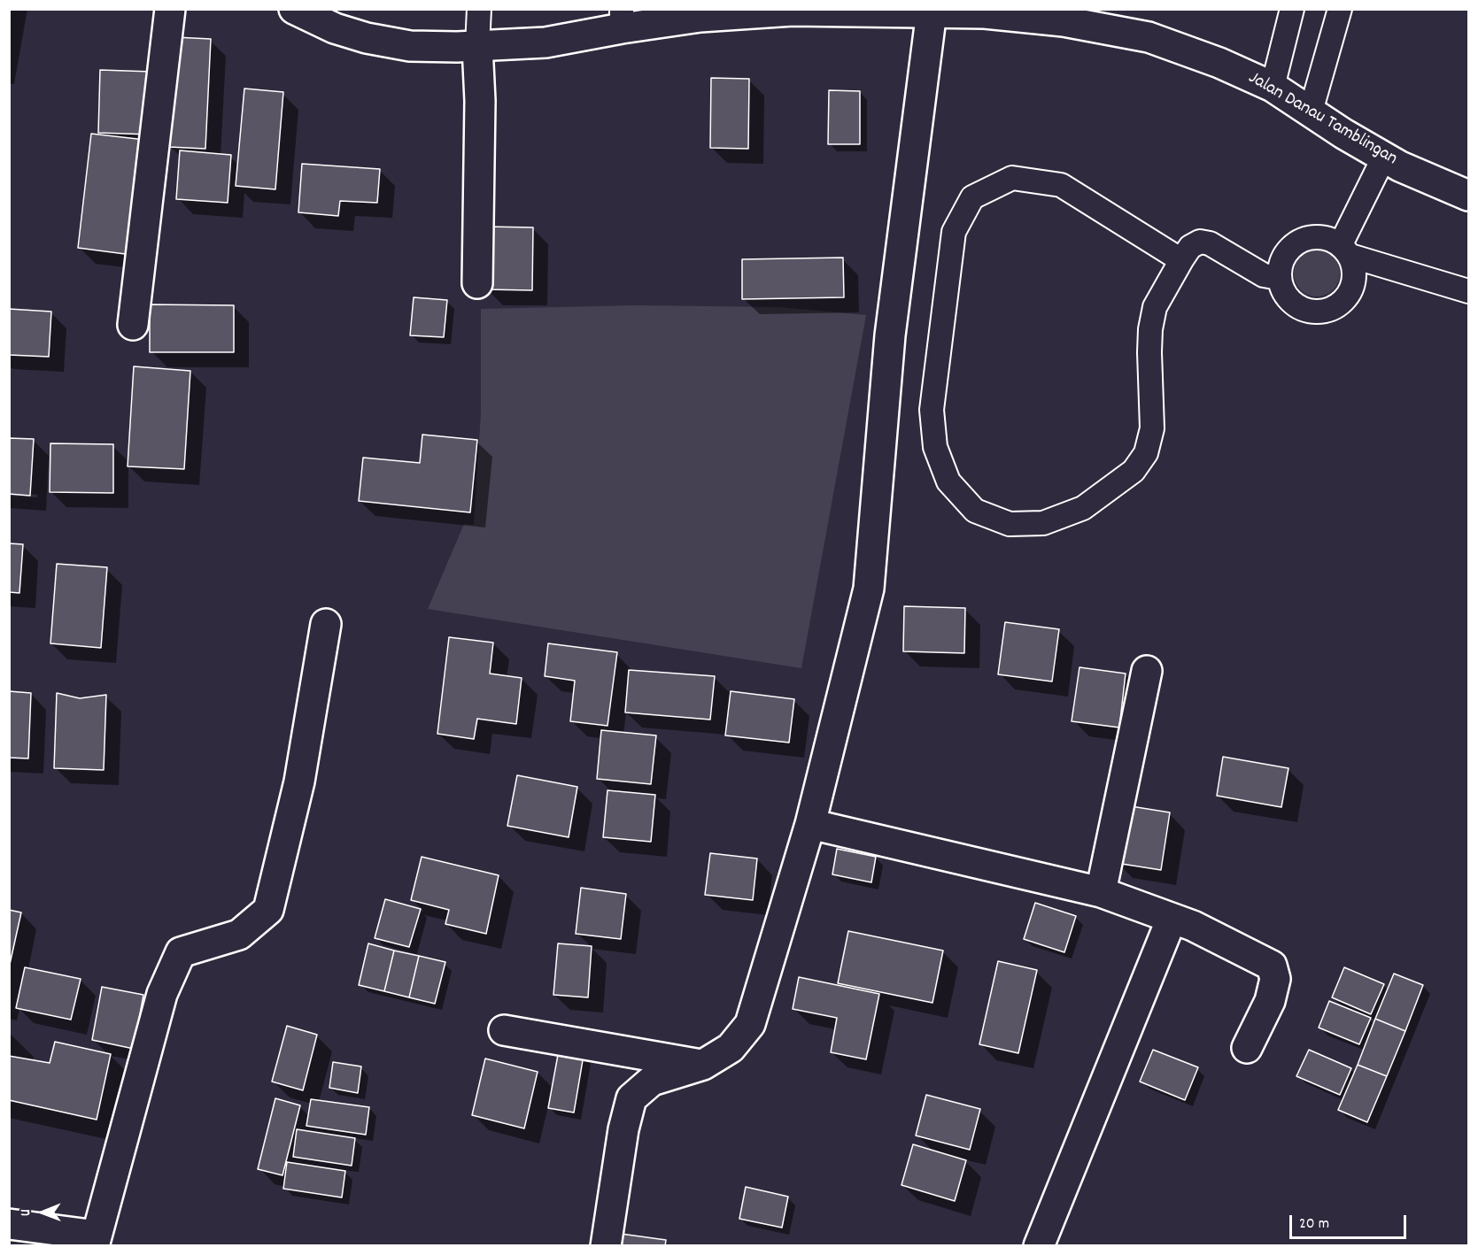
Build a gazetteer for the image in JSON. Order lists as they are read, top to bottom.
{
  "streets": {
    "street": ["Jalan Danau Tamblingan"]
  },
  "scale_bar": "20 m",
  "north": "left"
}
